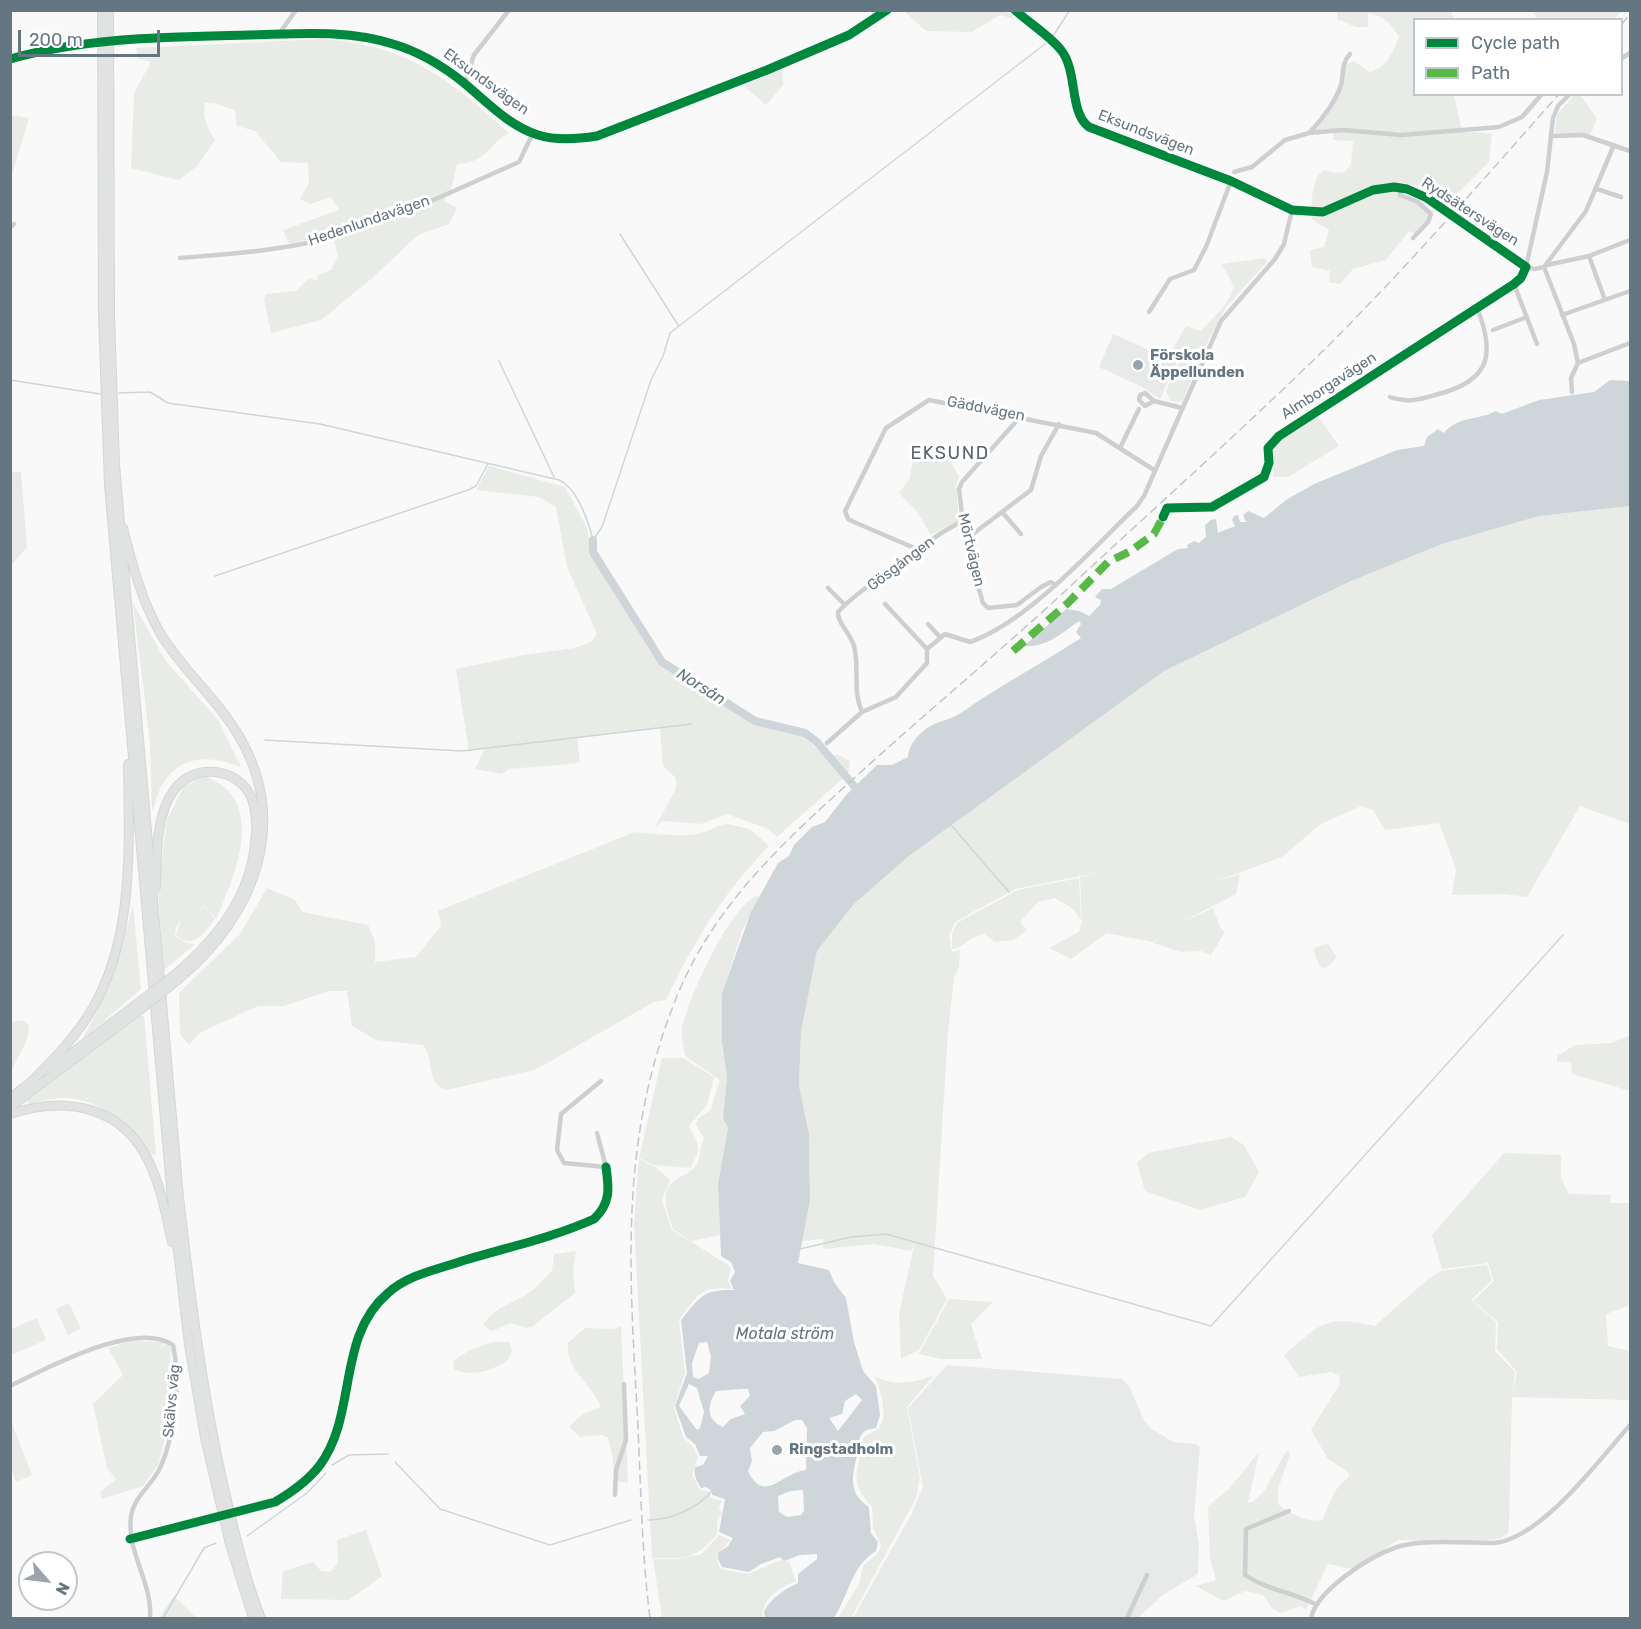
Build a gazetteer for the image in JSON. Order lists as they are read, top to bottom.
{
  "streets": {
    "street": [
      "Eksundsvägen",
      "Rydsätersvägen",
      "Hedenlundavägen",
      "Almborgavägen",
      "Gäddvägen",
      "Mörtvägen",
      "Gösgången",
      "Skälvs väg"
    ]
  },
  "crossings": [
    ["Eksundsvägen", "Rydsätersvägen"],
    ["Eksundsvägen", "Hedenlundavägen"],
    ["Rydsätersvägen", "Almborgavägen"],
    ["Gäddvägen", "Mörtvägen"],
    ["Gäddvägen", "Gösgången"],
    ["Mörtvägen", "Gösgången"]
  ],
  "districts": ["EKSUND"],
  "water": ["Norsån", "Motala ström"],
  "places": ["Förskola Äppellunden", "Ringstadholm"],
  "legend": ["Cycle path", "Path"],
  "scale_bar": "200 m",
  "north": "bottom right"
}
